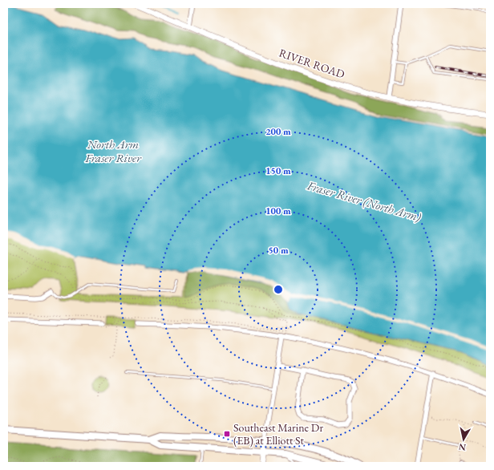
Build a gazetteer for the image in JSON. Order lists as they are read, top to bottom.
{
  "streets": {
    "street": ["RIVER ROAD"]
  },
  "water": ["North Arm Fraser River", "Fraser River (North Arm)"],
  "places": {
    "transit": ["Southeast Marine Dr (EB) at Elliott St"]
  },
  "north": "bottom",
  "rings": [
    "200 m",
    "150 m",
    "100 m",
    "50 m"
  ]
}
